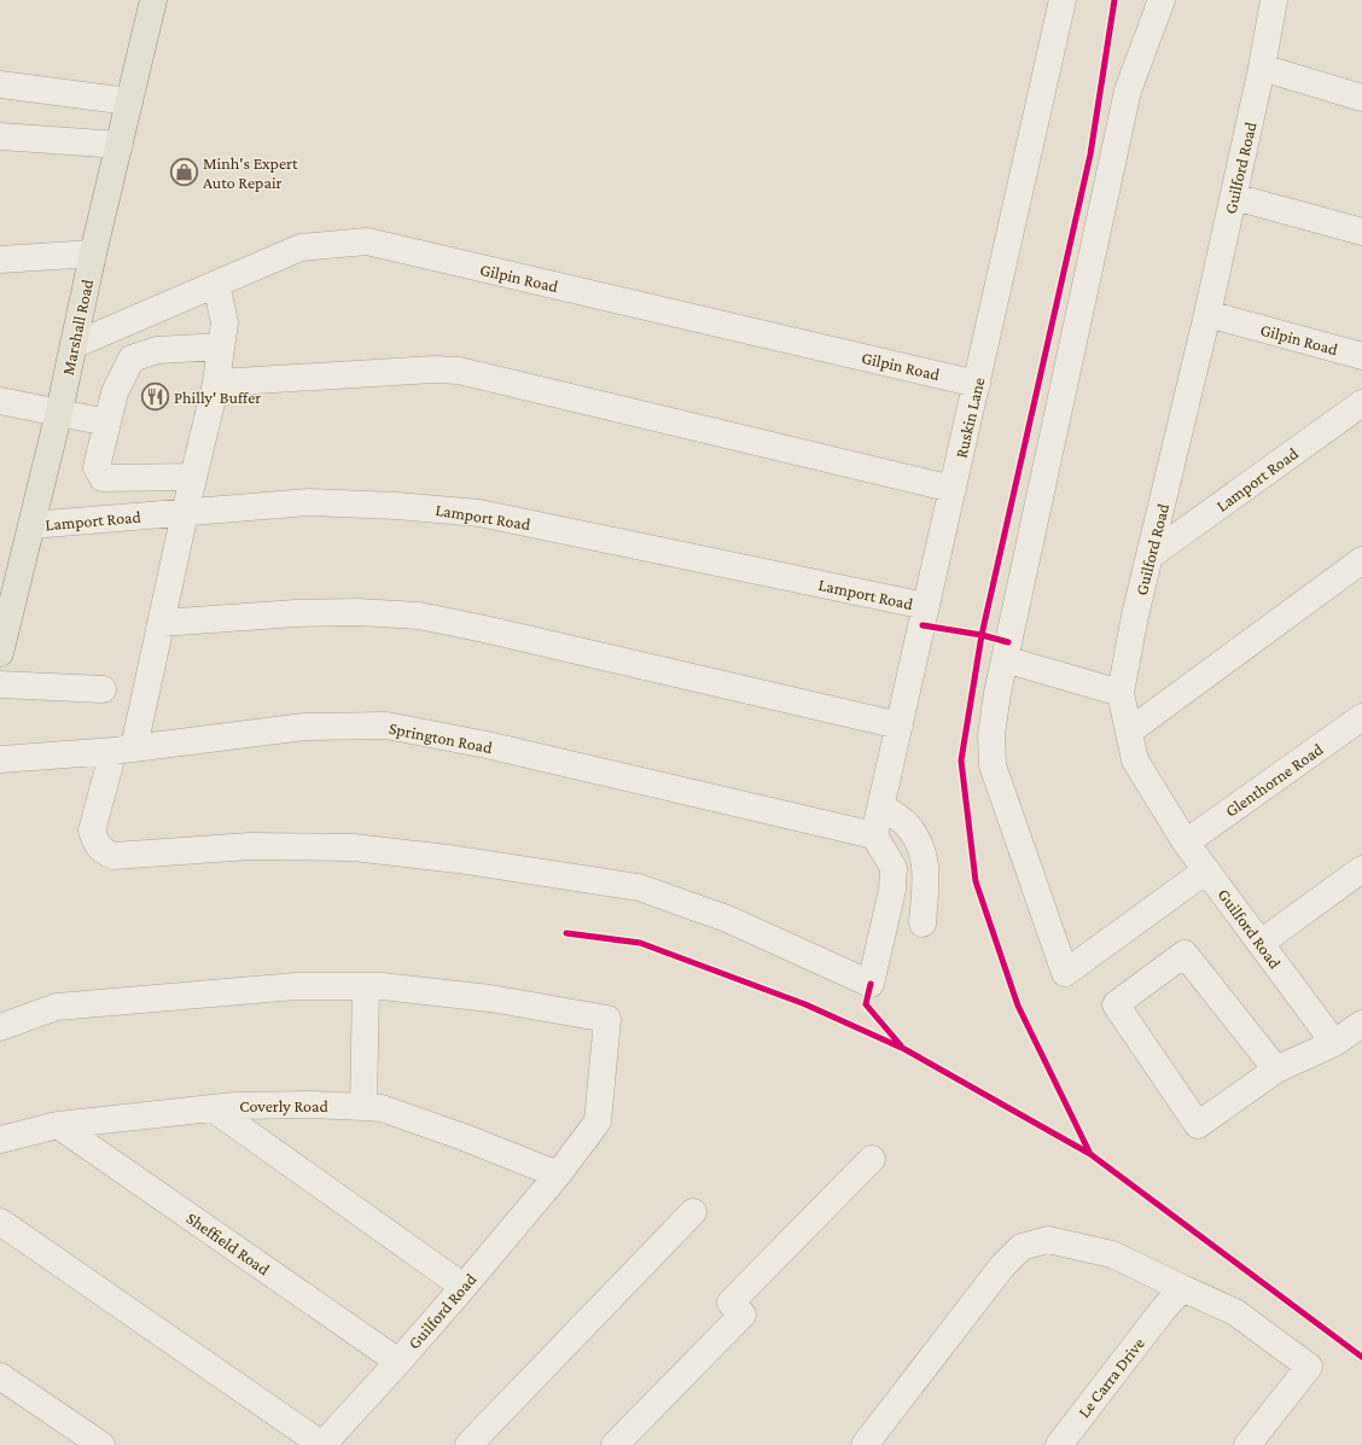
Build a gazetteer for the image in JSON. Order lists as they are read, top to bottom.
{
  "streets": {
    "main road": ["Marshall Road"],
    "street": [
      "Guilford Road",
      "Gilpin Road",
      "Ruskin Lane",
      "Lamport Road",
      "Springton Road",
      "Glenthorne Road",
      "Coverly Road",
      "Sheffield Road",
      "Le Carra Drive"
    ]
  },
  "crossings": [
    ["Guilford Road", "Gilpin Road"],
    ["Guilford Road", "Lamport Road"],
    ["Guilford Road", "Glenthorne Road"],
    ["Guilford Road", "Coverly Road"],
    ["Guilford Road", "Sheffield Road"],
    ["Gilpin Road", "Marshall Road"],
    ["Gilpin Road", "Ruskin Lane"],
    ["Marshall Road", "Lamport Road"],
    ["Ruskin Lane", "Lamport Road"],
    ["Ruskin Lane", "Springton Road"],
    ["Coverly Road", "Sheffield Road"]
  ],
  "places": {
    "shop": ["Minh's Expert Auto Repair"],
    "restaurant": ["Philly' Buffer"]
  }
}
